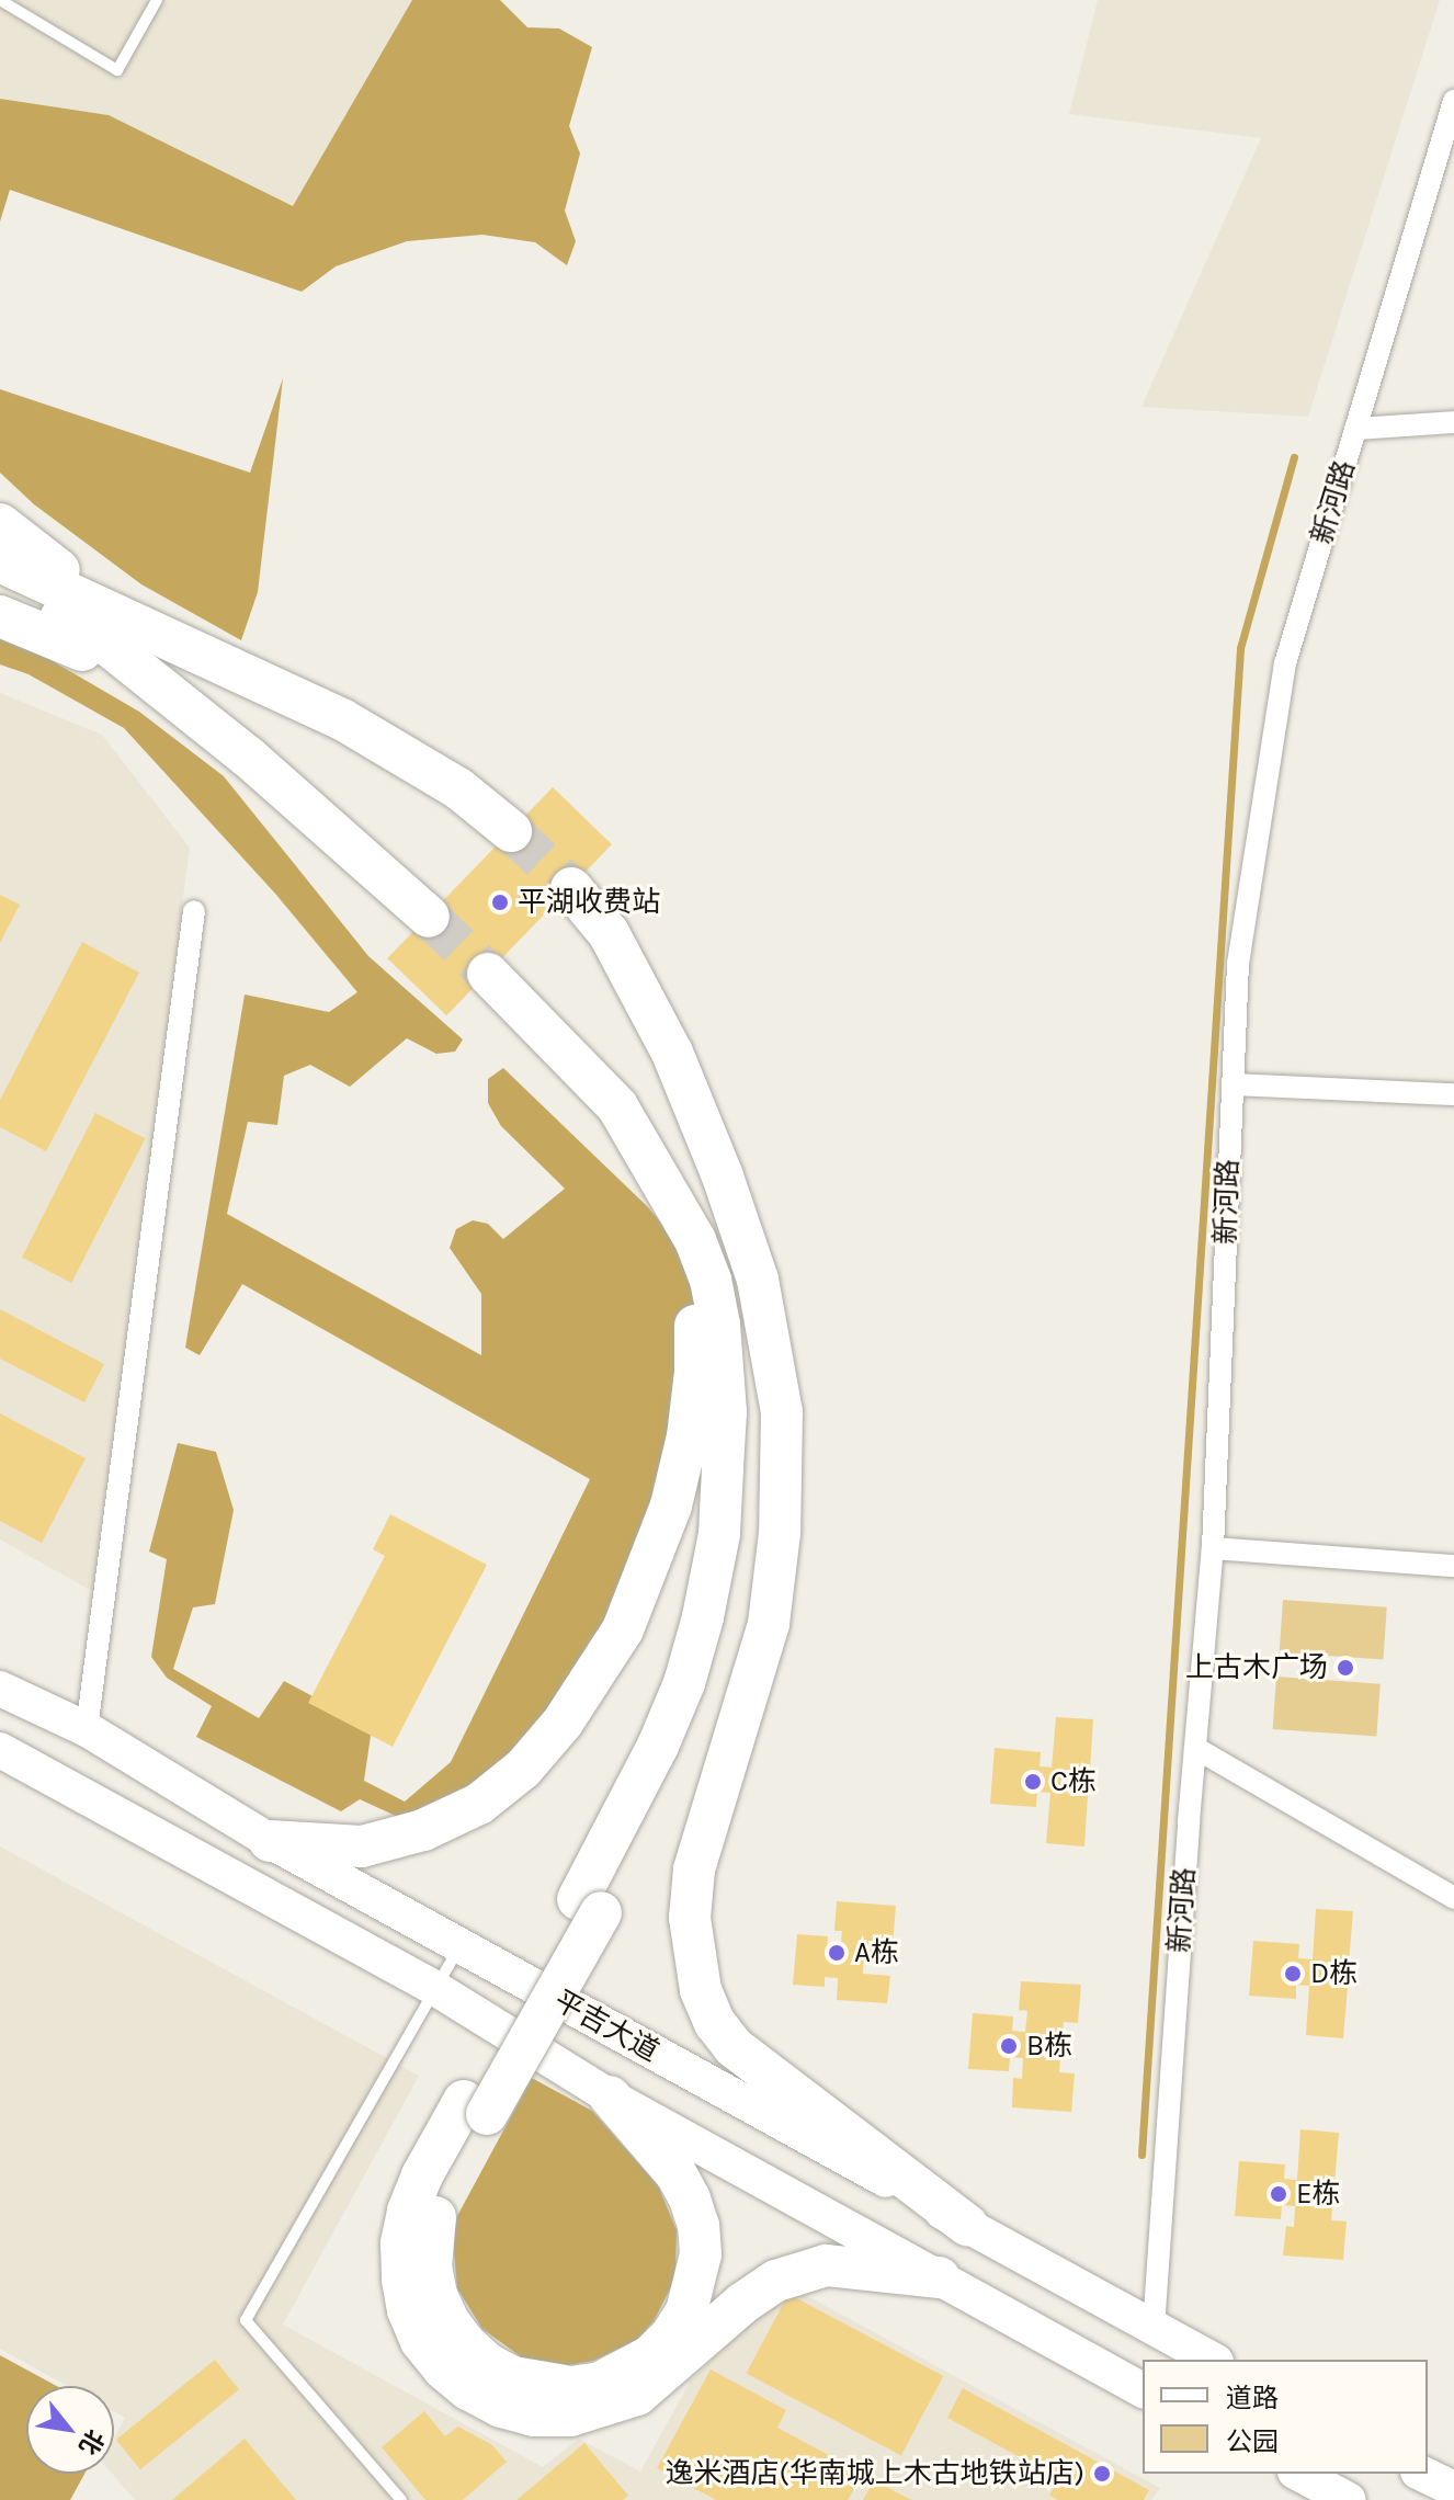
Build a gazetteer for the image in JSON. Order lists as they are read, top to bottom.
{
  "streets": {
    "main road": ["平吉大道"],
    "street": ["新河路"]
  },
  "crossings": [
    ["新河路", "平吉大道"]
  ],
  "places": [
    "平湖收费站",
    "上古木广场",
    "C栋",
    "A栋",
    "D栋",
    "B栋",
    "E栋",
    "逸米酒店(华南城上木古地铁站店)"
  ],
  "legend": ["道路", "公园"],
  "north": "bottom right"
}
